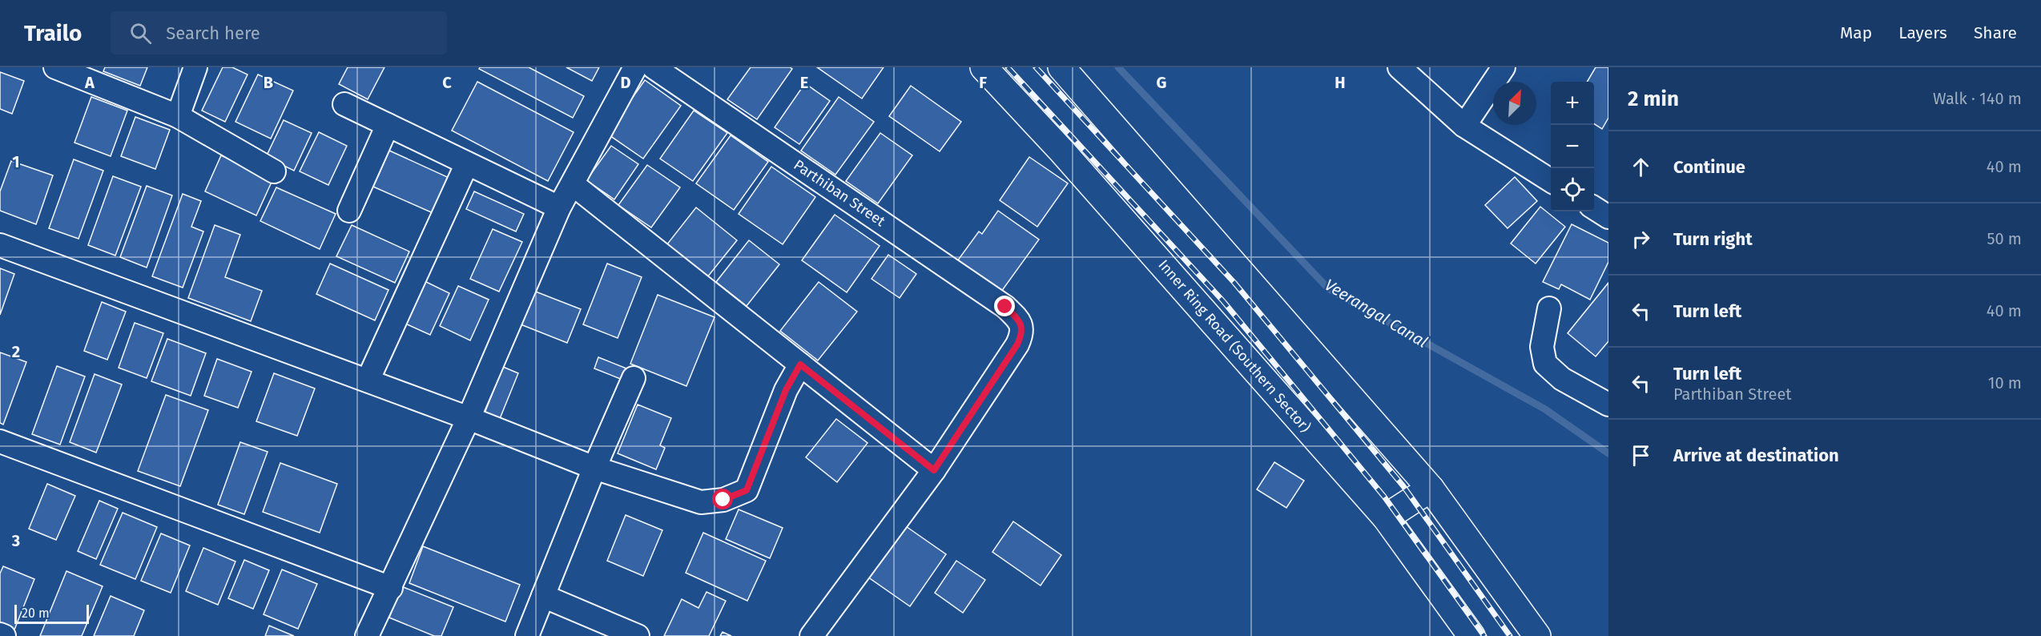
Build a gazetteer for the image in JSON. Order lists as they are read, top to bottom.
{
  "streets": {
    "main road": ["Inner Ring Road (Southern Sector)"],
    "street": ["Parthiban Street"]
  },
  "water": ["Veerangal Canal"],
  "scale_bar": "20 m",
  "north": "top right",
  "page": {
    "header": "Trailo",
    "search": "Search here",
    "nav": ["Map", "Layers", "Share"],
    "heading": ["2 min", "Walk · 140 m"],
    "map_buttons": ["+", "−"],
    "list": [
      ["Continue", "40 m"],
      ["Turn right", "50 m"],
      ["Turn left", "40 m"],
      ["Turn left", "Parthiban Street", "10 m"],
      "Arrive at destination"
    ],
    "scale": "20 m"
  },
  "grid": {
    "columns": [
      "A",
      "B",
      "C",
      "D",
      "E",
      "F",
      "G",
      "H"
    ],
    "rows": ["1", "2", "3"]
  }
}
